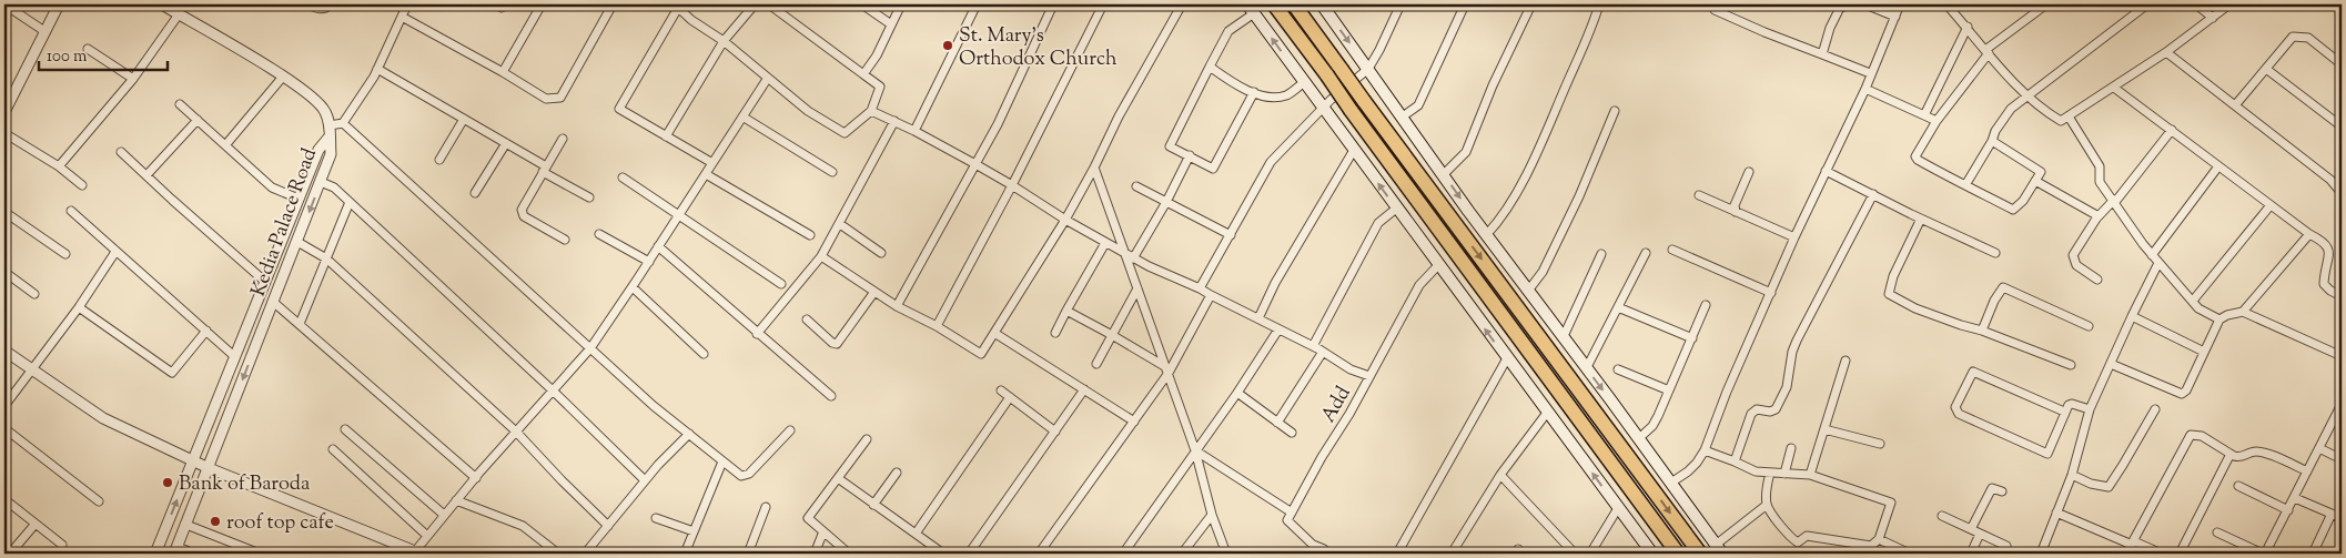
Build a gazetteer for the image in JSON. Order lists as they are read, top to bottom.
{
  "streets": {
    "street": ["Kedia Palace Road", "Add"]
  },
  "places": ["St. Mary's Orthodox Church", "Bank of Baroda", "roof top cafe"],
  "scale_bar": "100 m"
}
